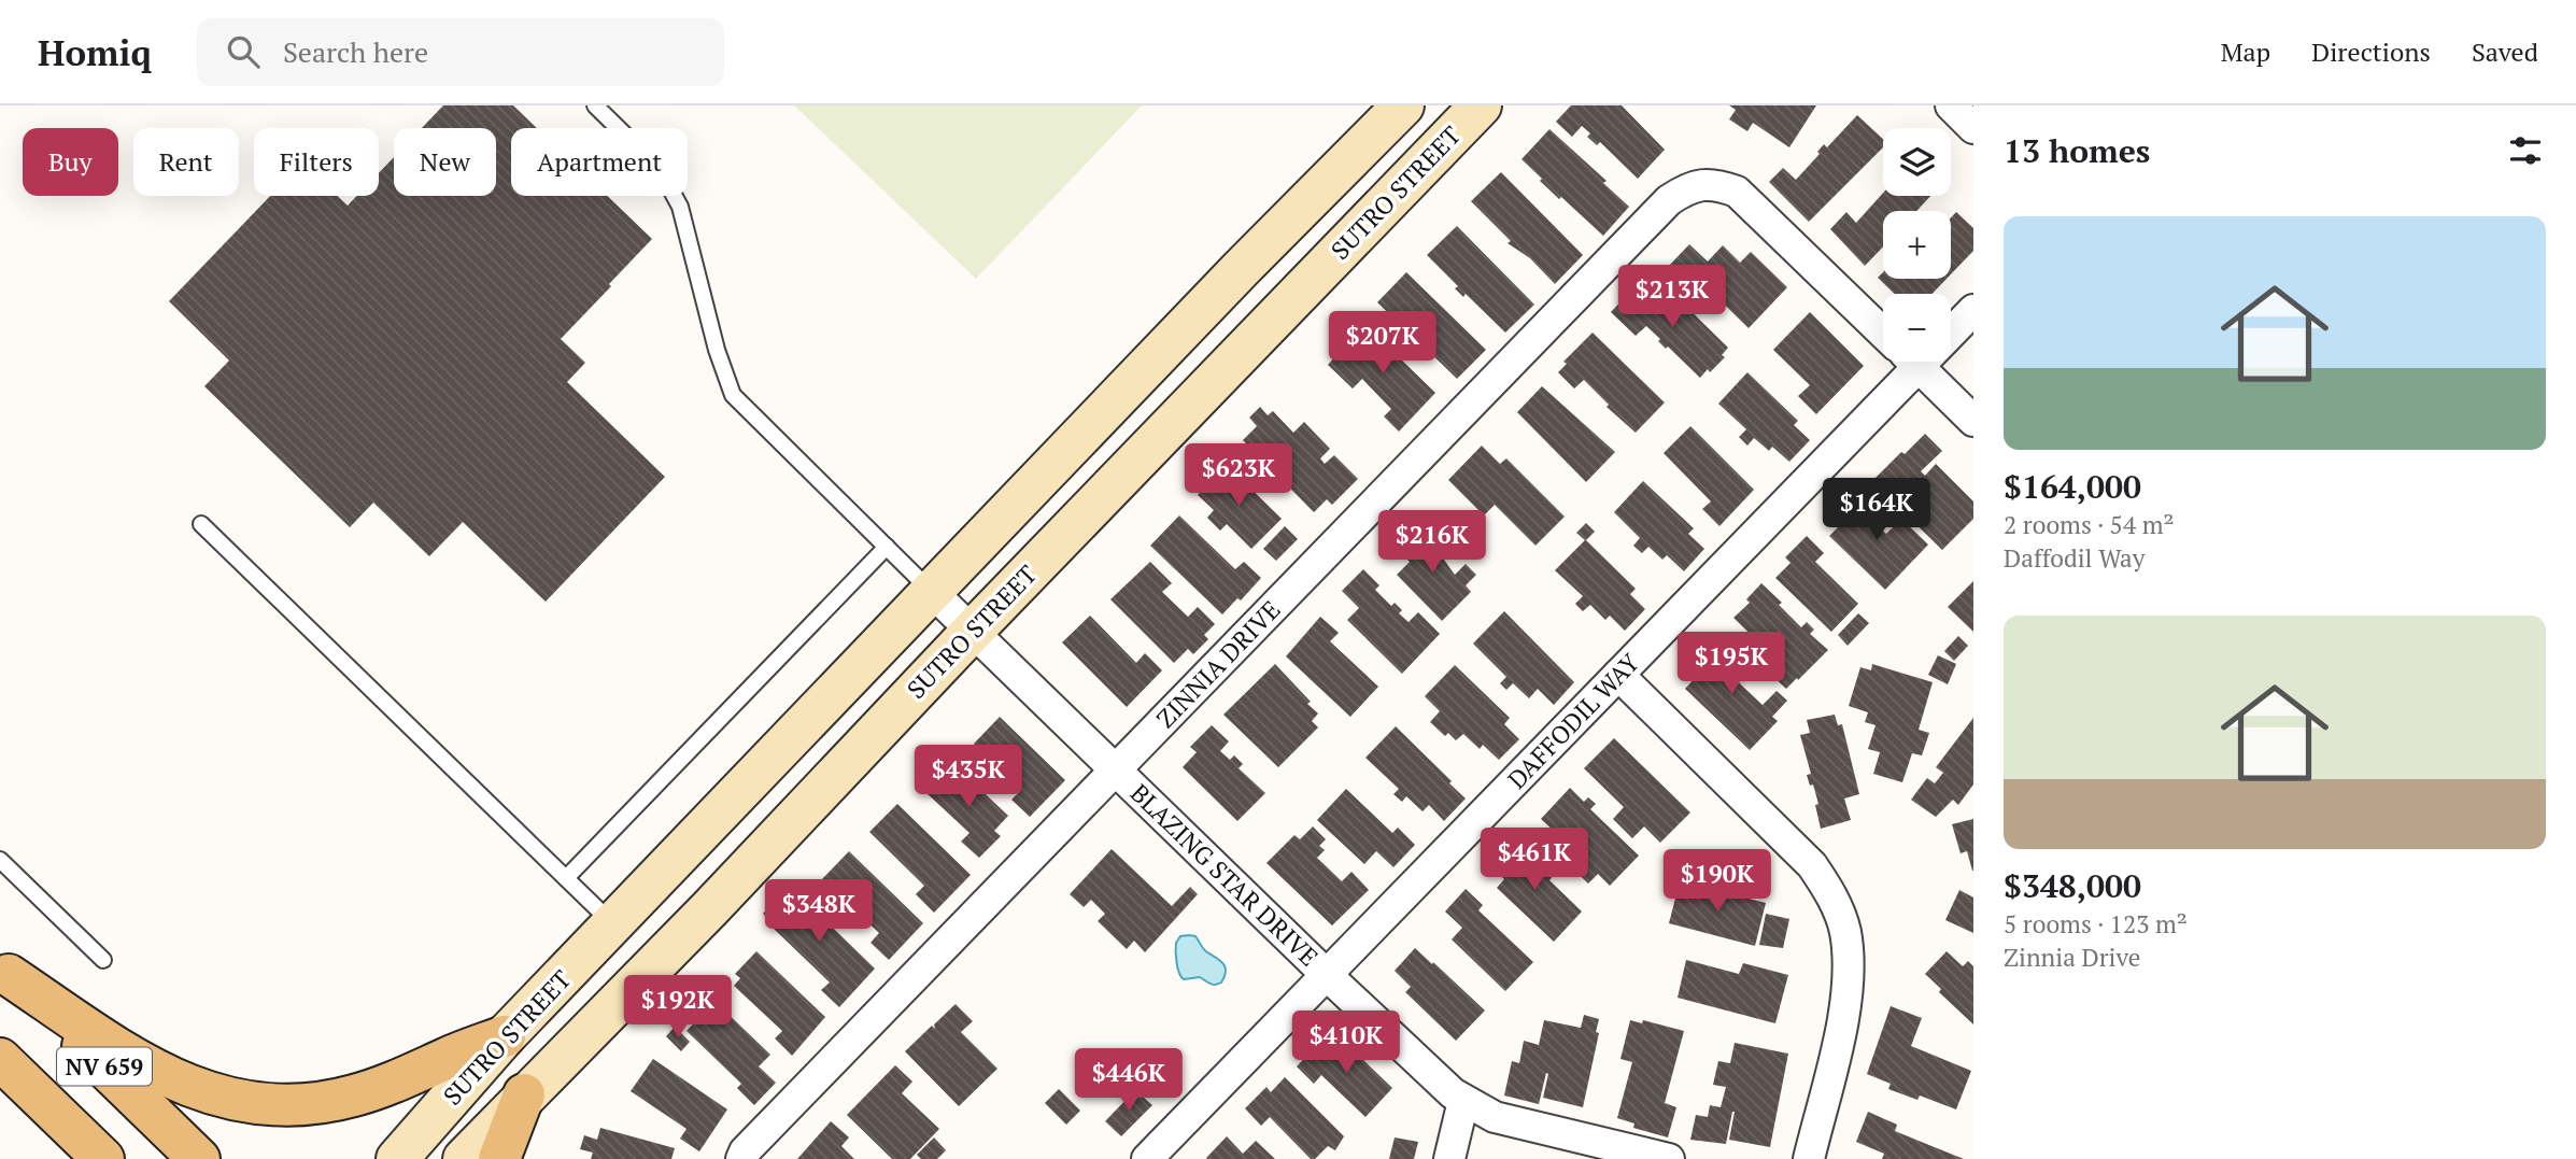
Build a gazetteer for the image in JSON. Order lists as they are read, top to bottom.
{
  "streets": {
    "main road": ["SUTRO STREET", "NV 659"],
    "street": ["ZINNIA DRIVE", "DAFFODIL WAY", "BLAZING STAR DRIVE"]
  },
  "crossings": [
    ["SUTRO STREET", "BLAZING STAR DRIVE"],
    ["ZINNIA DRIVE", "BLAZING STAR DRIVE"],
    ["DAFFODIL WAY", "BLAZING STAR DRIVE"]
  ],
  "page": {
    "header": "Homiq",
    "search": "Search here",
    "nav": ["Map", "Directions", "Saved"],
    "heading": "13 homes",
    "map_buttons": ["+", "−"],
    "chip": [
      "Buy",
      "Rent",
      "Filters",
      "New",
      "Apartment"
    ],
    "list": [
      {
        "name": "$164,000",
        "note": "2 rooms · 54 m² · Daffodil Way"
      },
      {
        "name": "$348,000",
        "note": "5 rooms · 123 m² · Zinnia Drive"
      }
    ],
    "price": [
      "$213K",
      "$207K",
      "$623K",
      "$164K",
      "$216K",
      "$195K",
      "$435K",
      "$461K",
      "$190K",
      "$348K",
      "$192K",
      "$410K",
      "$446K"
    ]
  }
}
